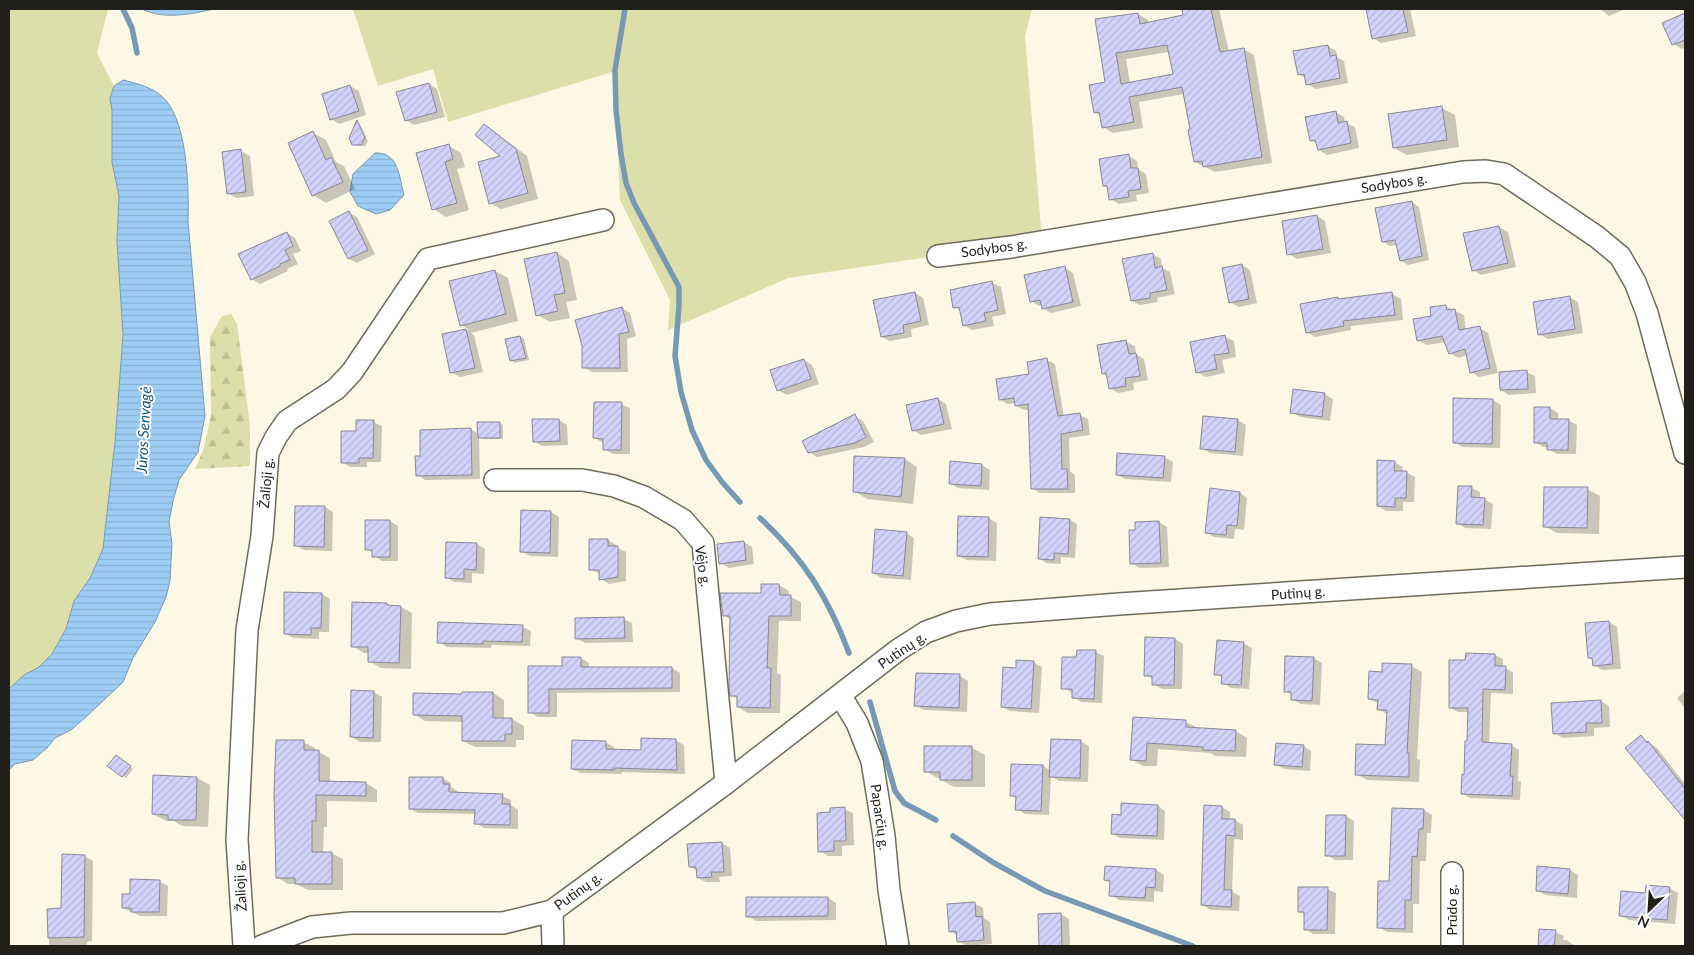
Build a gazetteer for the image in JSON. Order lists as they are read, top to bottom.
{
  "streets": {
    "street": [
      "Sodybos g.",
      "Žalioji g.",
      "Vėjo g.",
      "Putinų g.",
      "Paparčių g.",
      "Prūdo g."
    ]
  },
  "crossings": [
    ["Vėjo g.", "Putinų g."],
    ["Putinų g.", "Paparčių g."]
  ],
  "water": ["Jūros Senvagė"],
  "north": "bottom left"
}
